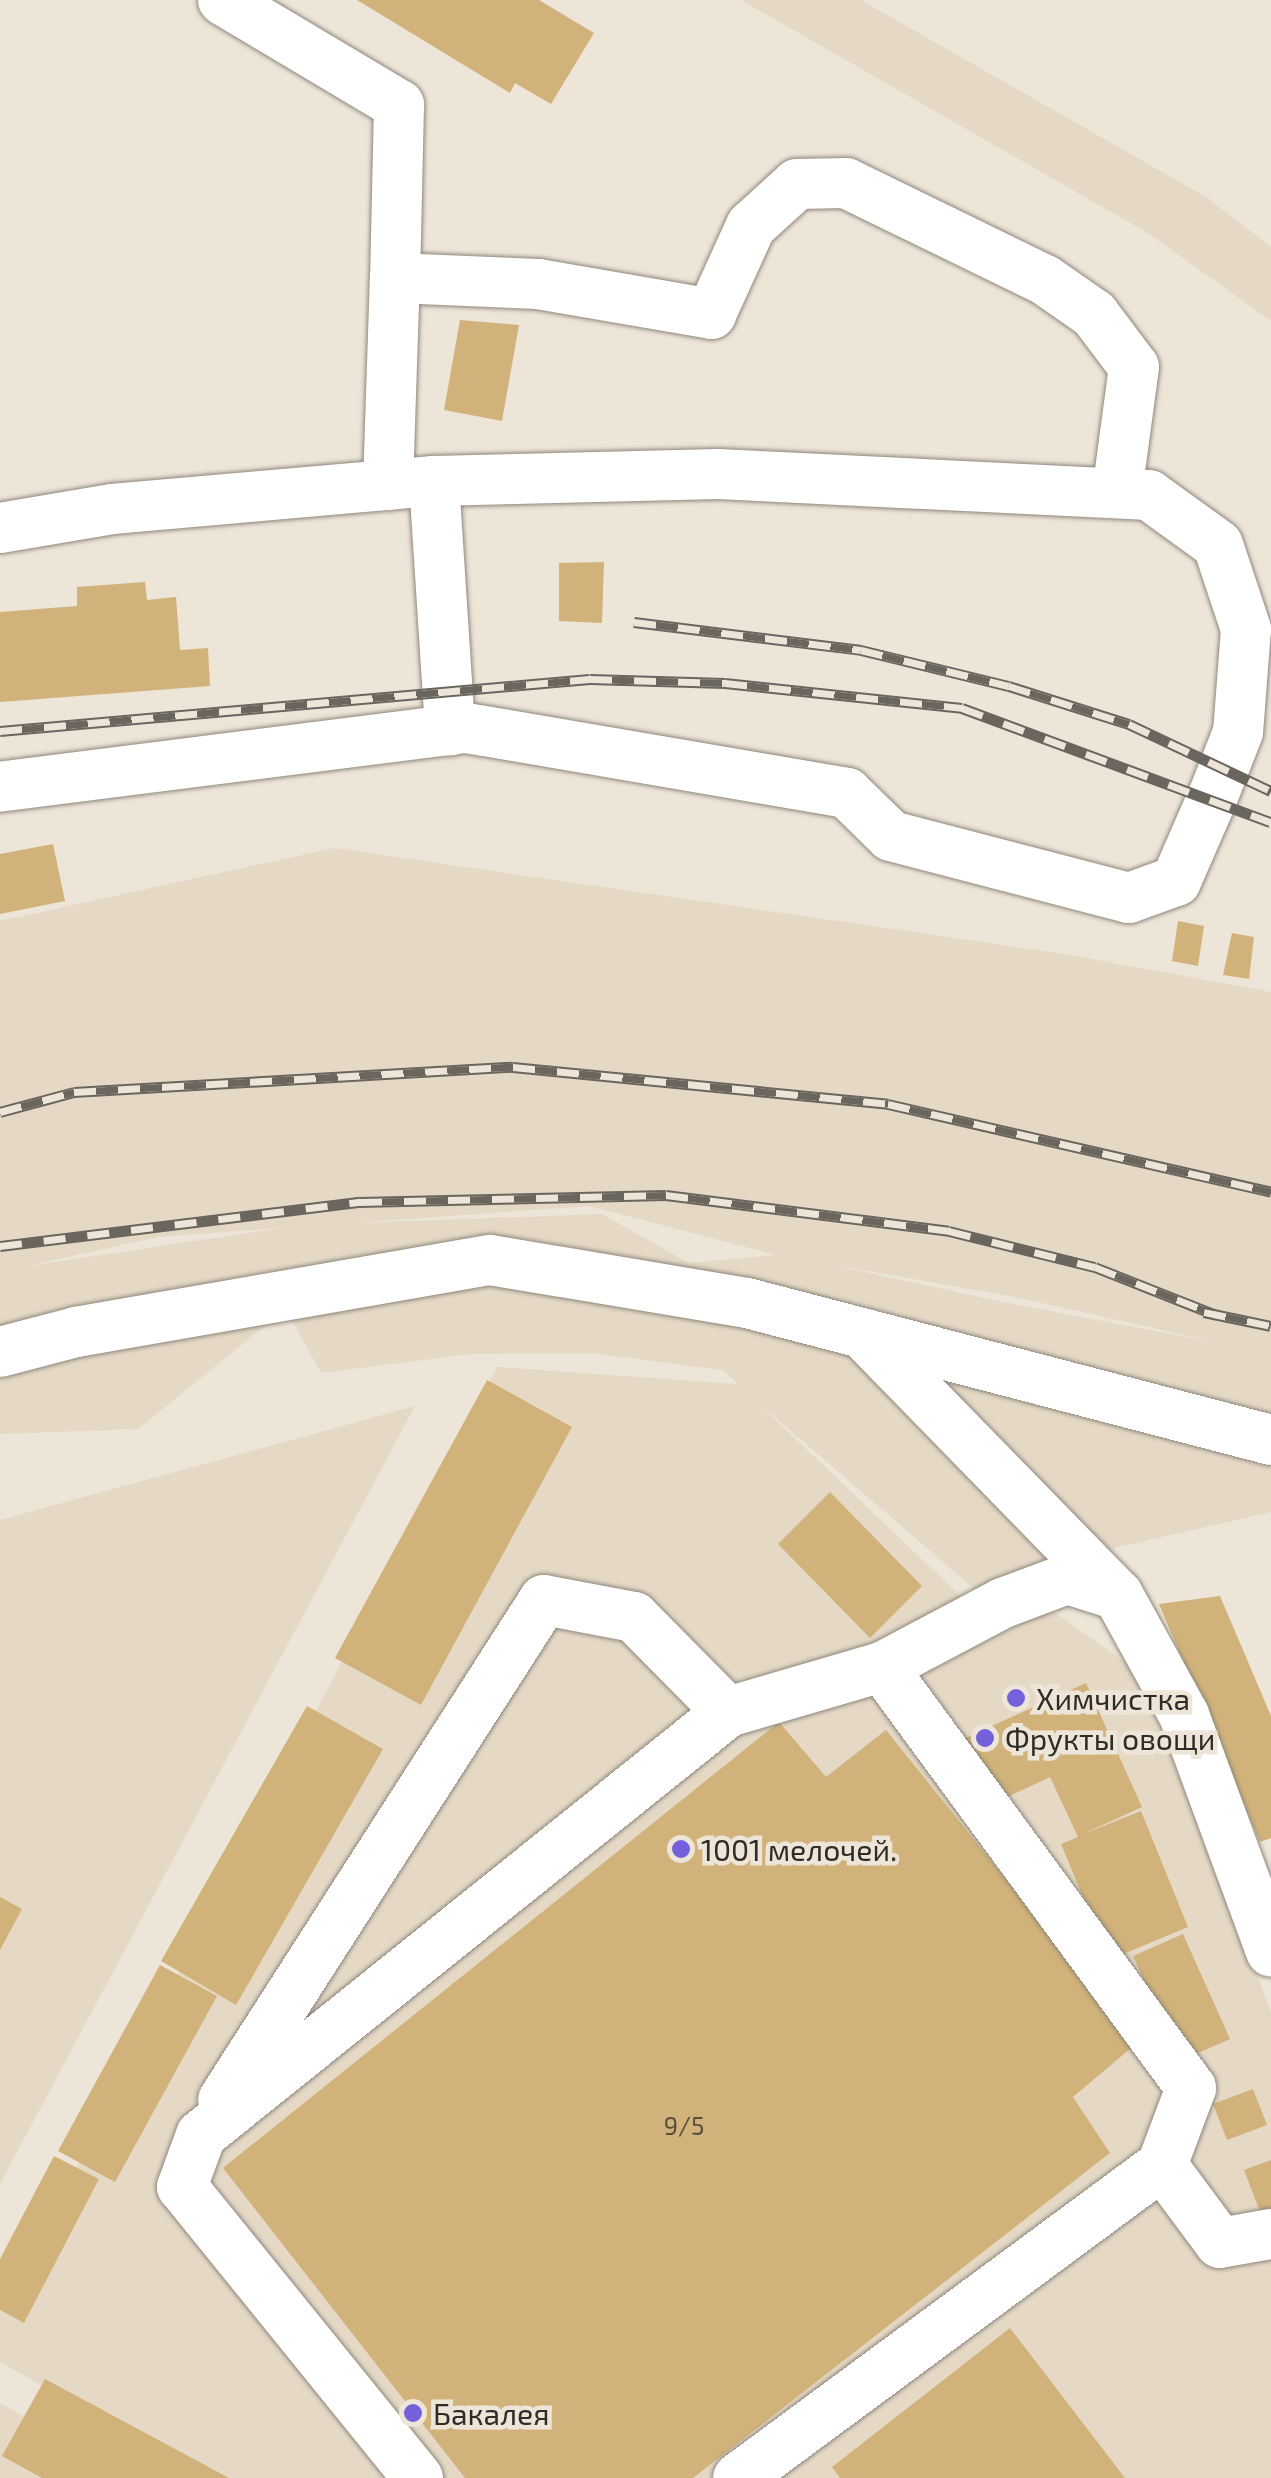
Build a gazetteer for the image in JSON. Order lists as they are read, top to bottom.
{
  "places": [
    "Химчистка",
    "Фрукты овощи",
    "1001 мелочей.",
    "Бакалея"
  ],
  "house_numbers": ["9/5"]
}
